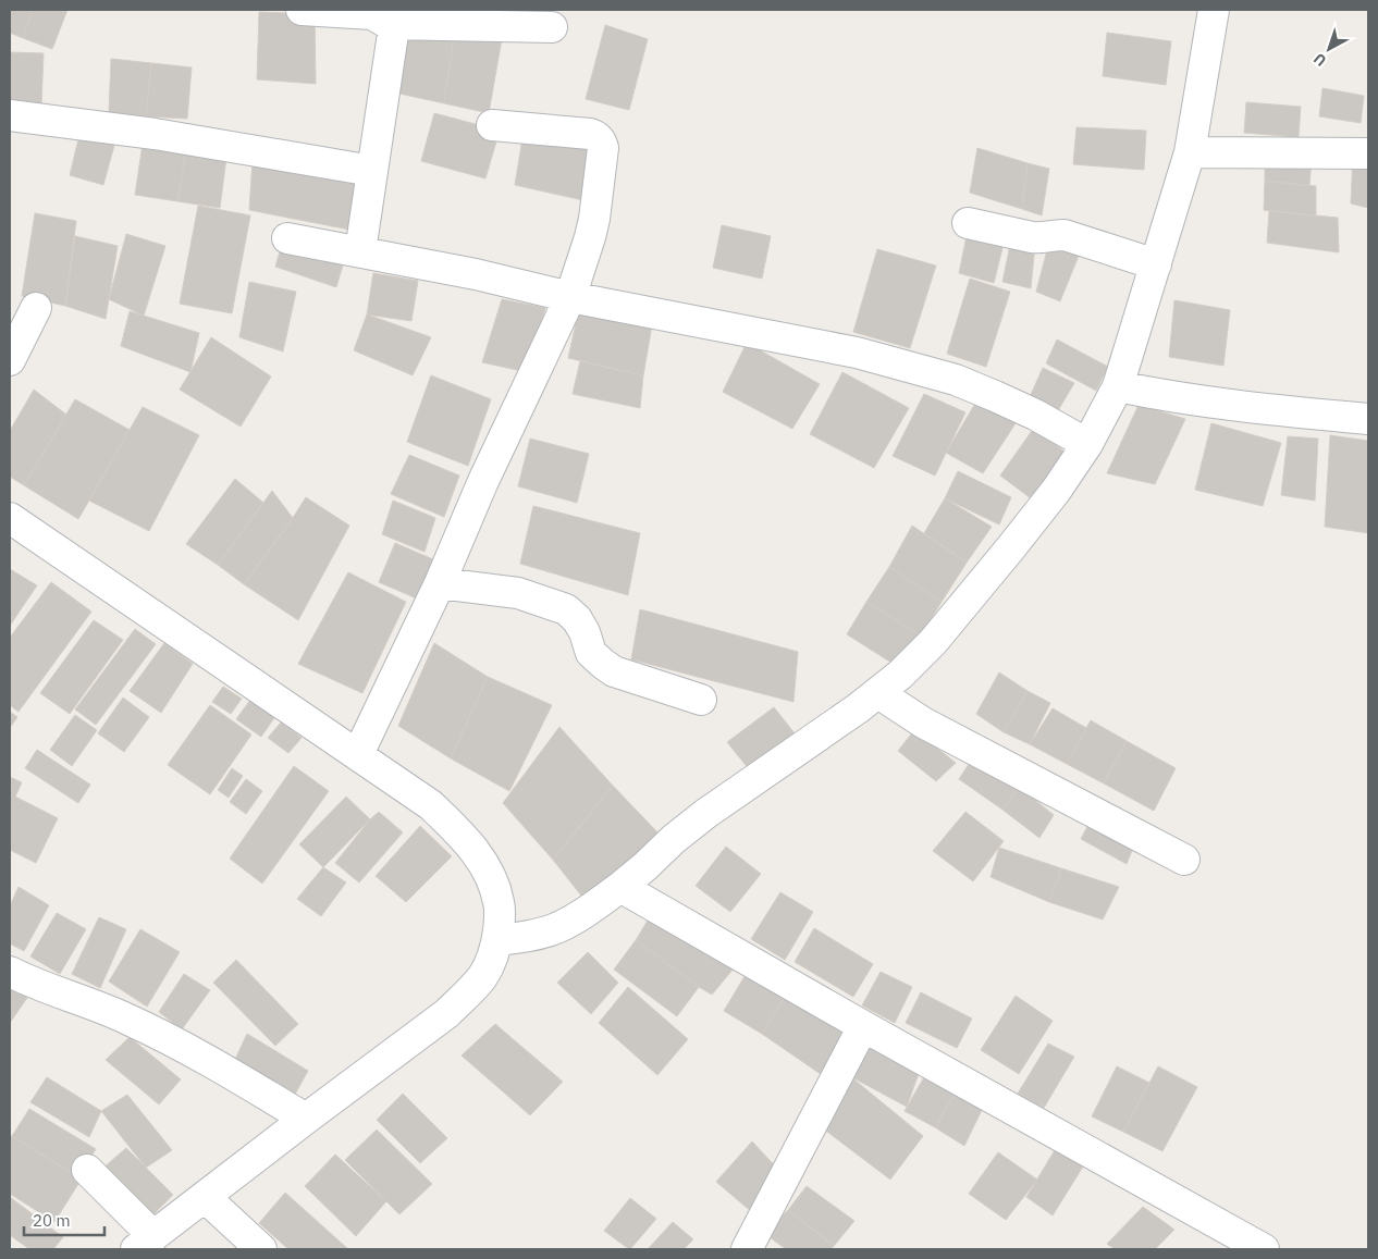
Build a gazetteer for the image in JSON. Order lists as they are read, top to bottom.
{
  "scale_bar": "20 m",
  "north": "bottom left"
}
